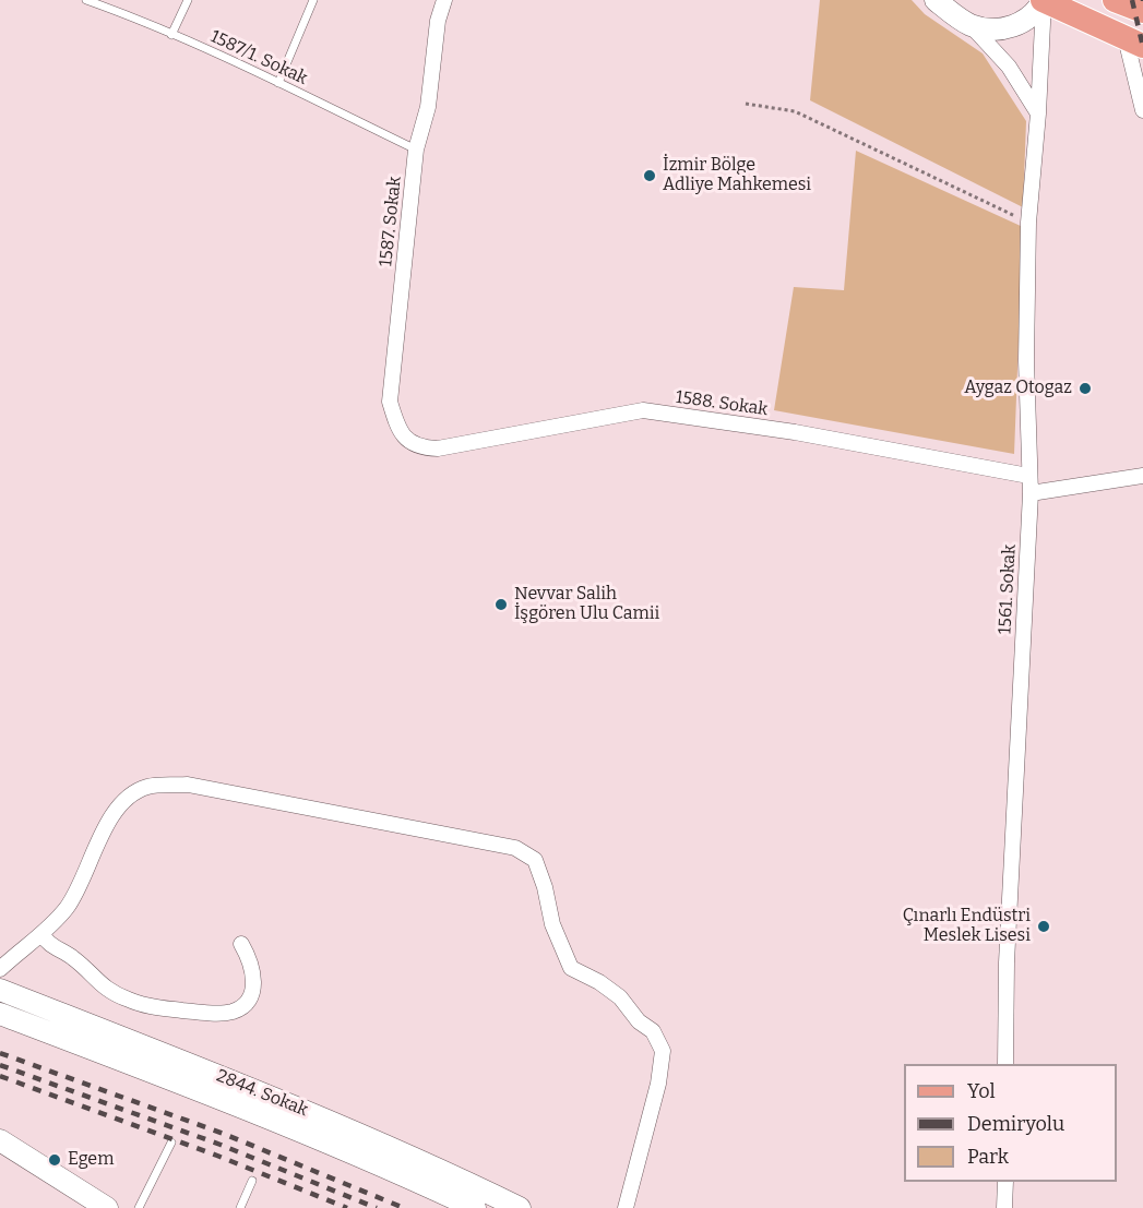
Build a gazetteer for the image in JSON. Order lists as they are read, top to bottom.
{
  "streets": {
    "main road": ["2844. Sokak"],
    "street": ["1587. Sokak", "1588. Sokak", "1561. Sokak"],
    "lane": ["1587/1. Sokak"]
  },
  "crossings": [
    ["1587/1. Sokak", "1587. Sokak"],
    ["1587. Sokak", "1588. Sokak"],
    ["1588. Sokak", "1561. Sokak"]
  ],
  "places": [
    "İzmir Bölge Adliye Mahkemesi",
    "Aygaz Otogaz",
    "Nevvar Salih İşgören Ulu Camii",
    "Çınarlı Endüstri Meslek Lisesi",
    "Egem"
  ],
  "legend": ["Yol", "Demiryolu", "Park"]
}
